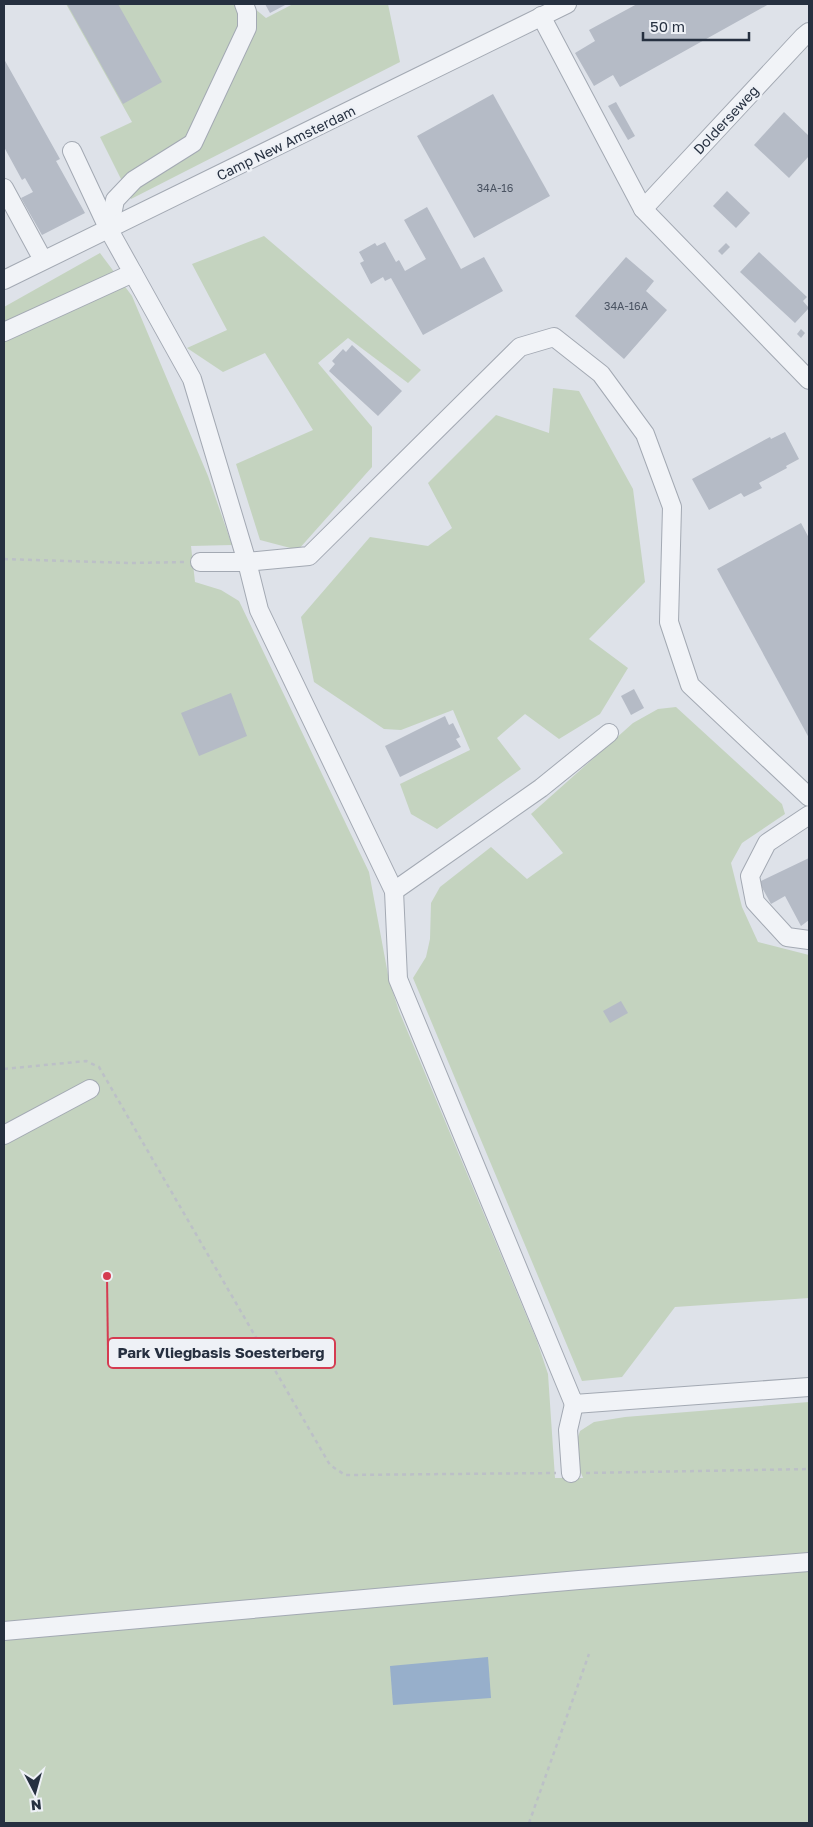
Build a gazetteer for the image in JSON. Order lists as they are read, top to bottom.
{
  "streets": {
    "lane": ["Dolderseweg", "Camp New Amsterdam"]
  },
  "places": ["Park Vliegbasis Soesterberg"],
  "house_numbers": ["34A-16", "34A-16A"],
  "scale_bar": "50 m",
  "north": "bottom"
}
